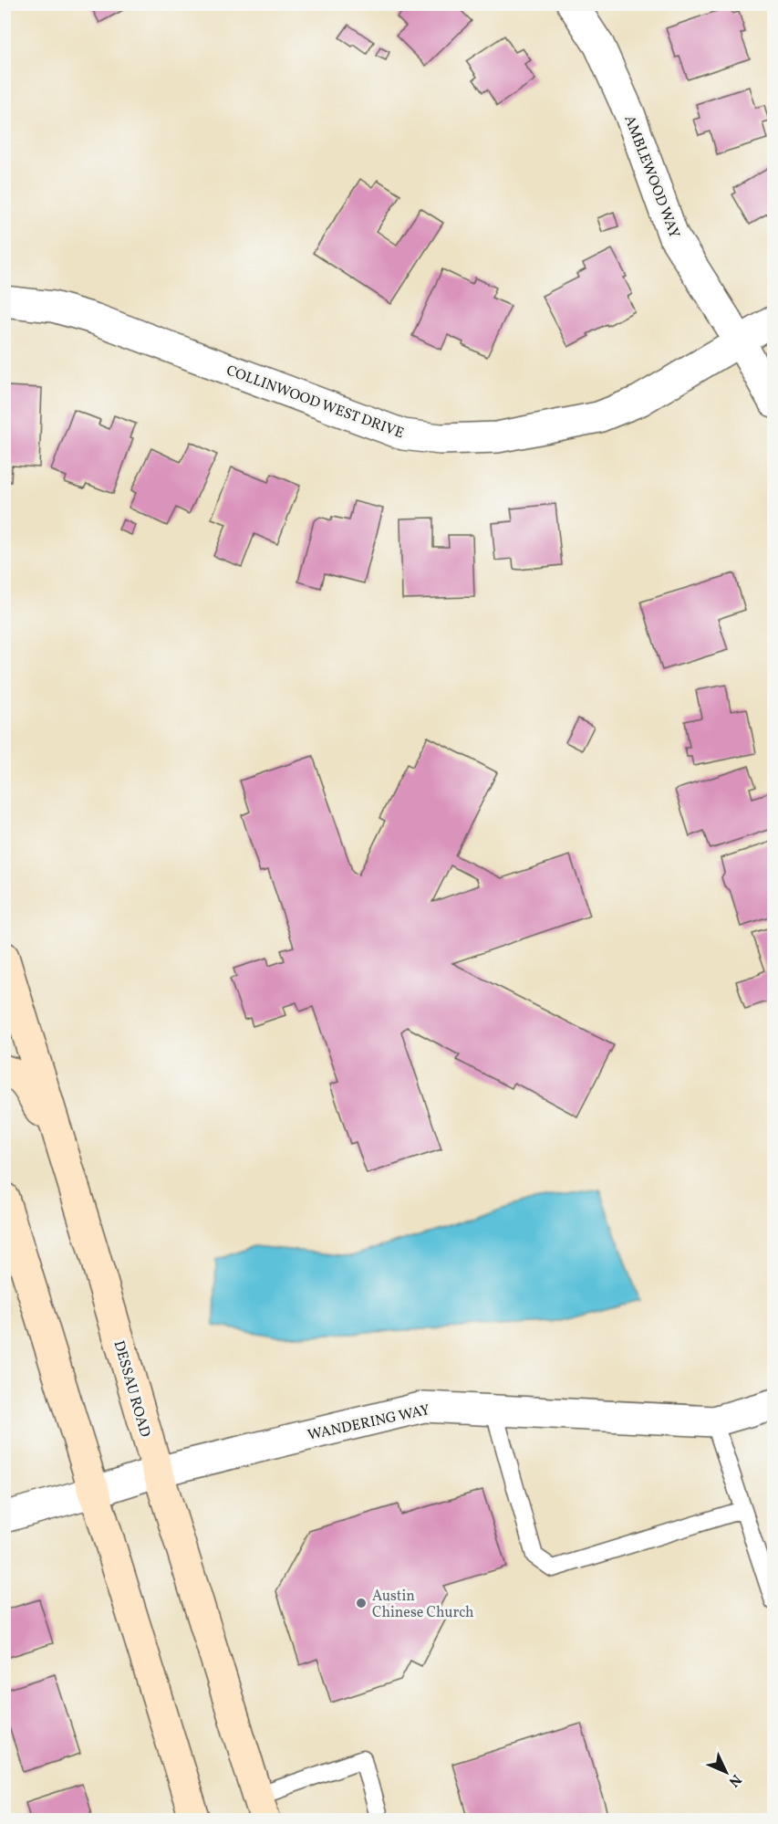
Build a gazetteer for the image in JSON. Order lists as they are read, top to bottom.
{
  "streets": {
    "main road": ["DESSAU ROAD"],
    "street": ["AMBLEWOOD WAY", "COLLINWOOD WEST DRIVE", "WANDERING WAY"]
  },
  "crossings": [
    ["AMBLEWOOD WAY", "COLLINWOOD WEST DRIVE"],
    ["DESSAU ROAD", "WANDERING WAY"]
  ],
  "places": ["Austin Chinese Church"],
  "north": "bottom right"
}
